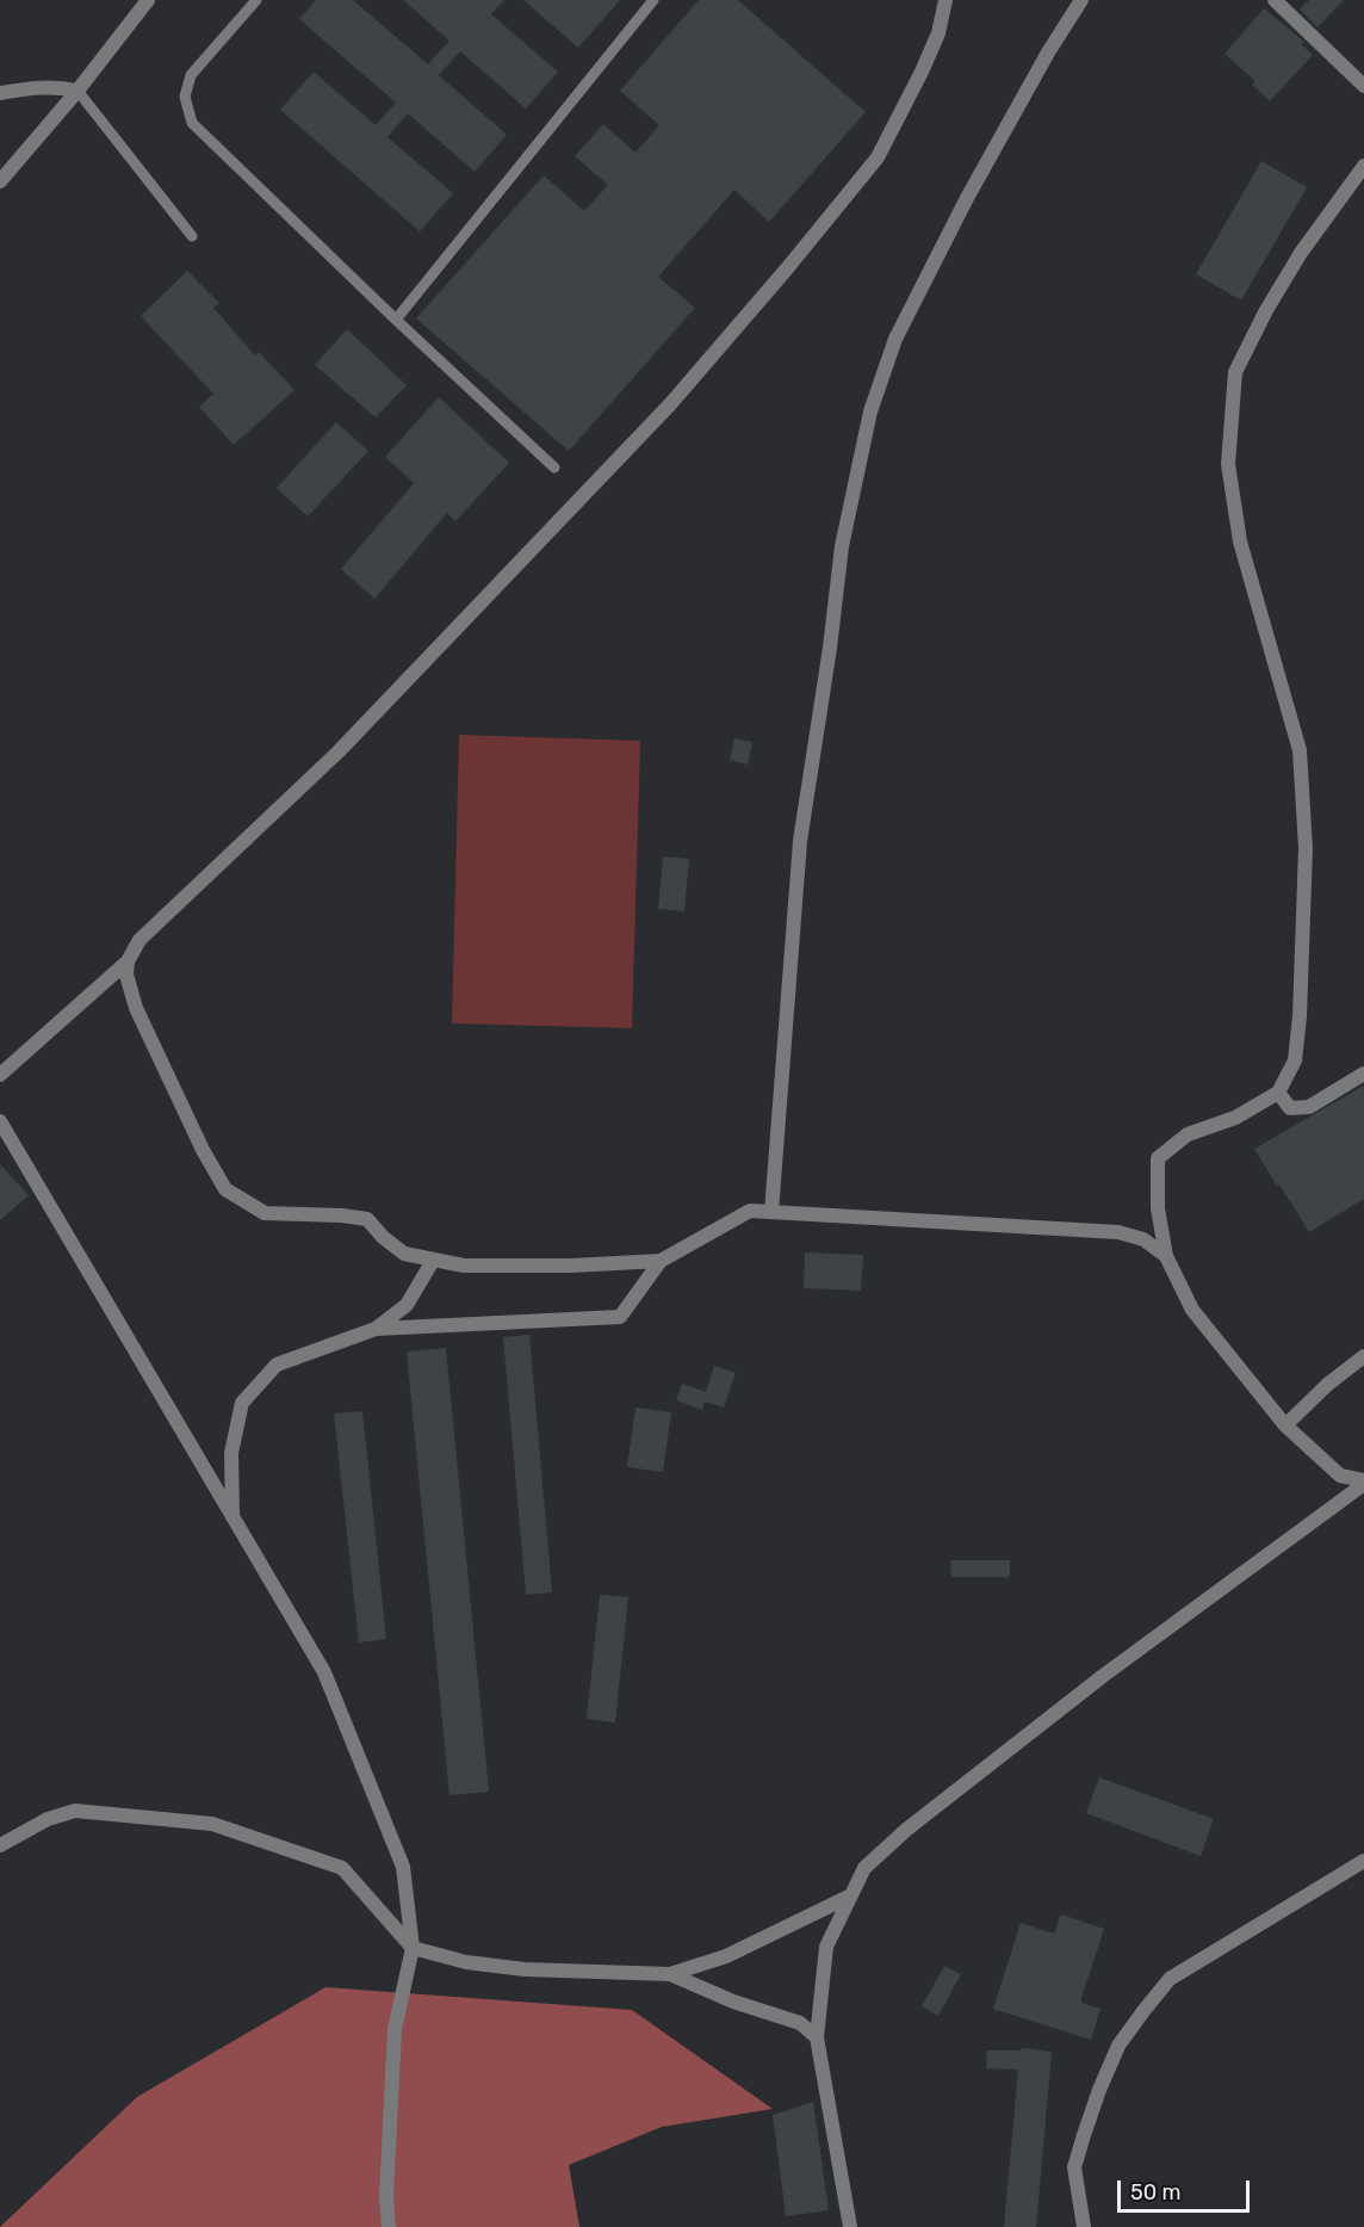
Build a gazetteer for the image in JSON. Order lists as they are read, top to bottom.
{
  "scale_bar": "50 m"
}
